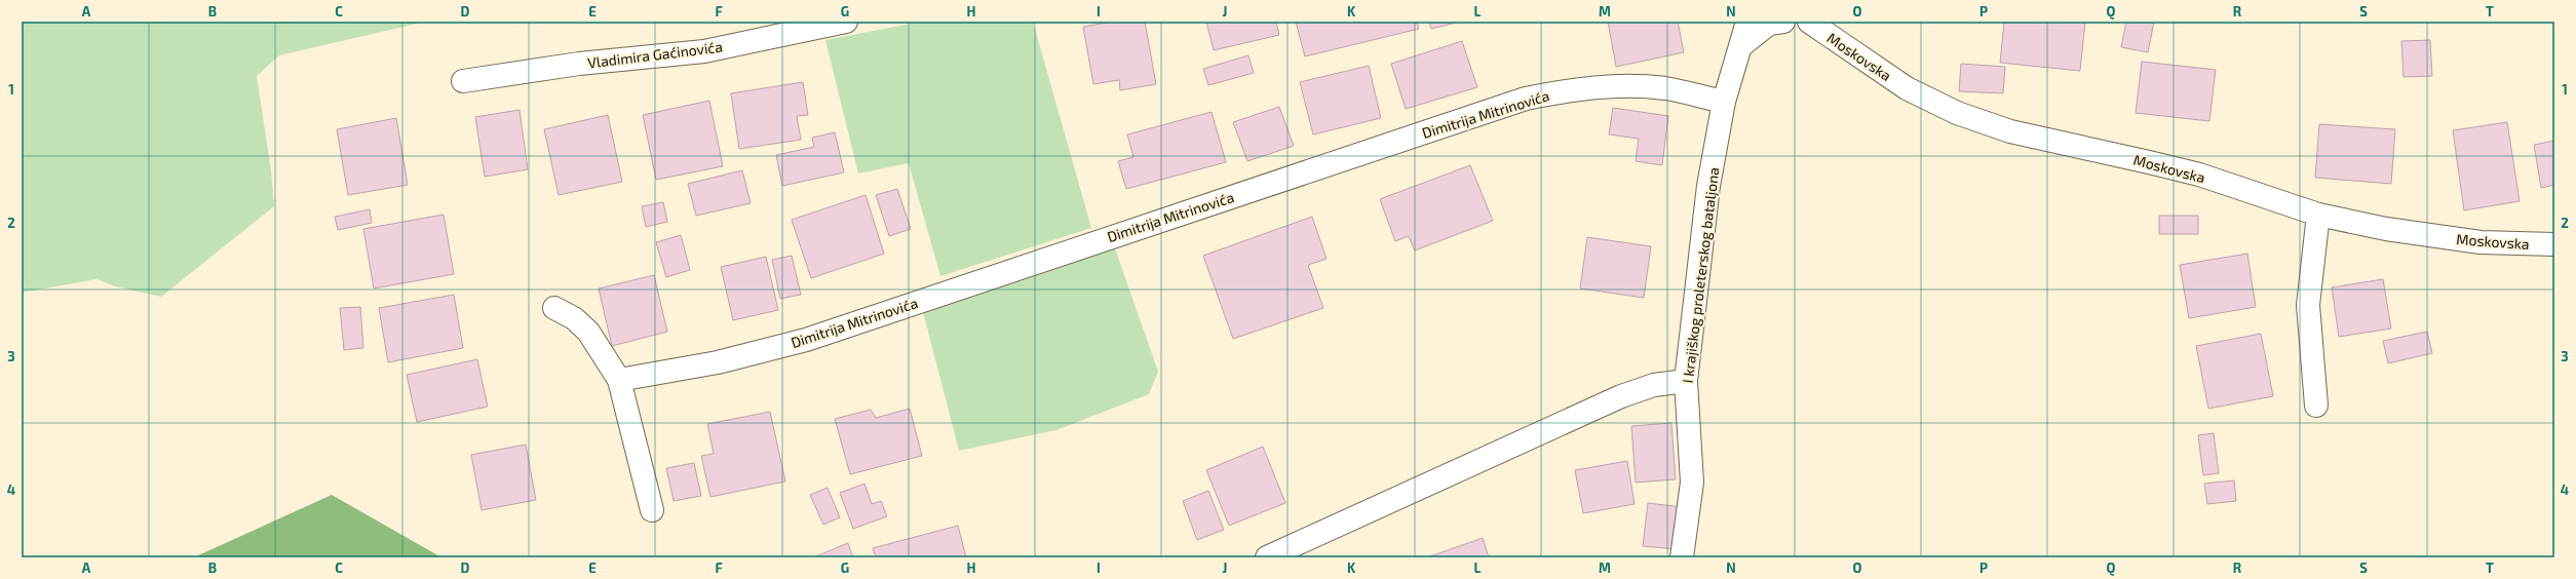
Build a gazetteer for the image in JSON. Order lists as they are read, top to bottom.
{
  "streets": {
    "street": [
      "Vladimira Gaćinovića",
      "Moskovska",
      "Dimitrija Mitrinovića",
      "I krajiškog proleterskog bataljona"
    ]
  },
  "crossings": [
    ["Dimitrija Mitrinovića", "I krajiškog proleterskog bataljona"]
  ],
  "grid": {
    "columns": [
      "A",
      "B",
      "C",
      "D",
      "E",
      "F",
      "G",
      "H",
      "I",
      "J",
      "K",
      "L",
      "M",
      "N",
      "O",
      "P",
      "Q",
      "R",
      "S",
      "T"
    ],
    "rows": [
      "1",
      "2",
      "3",
      "4"
    ]
  }
}
